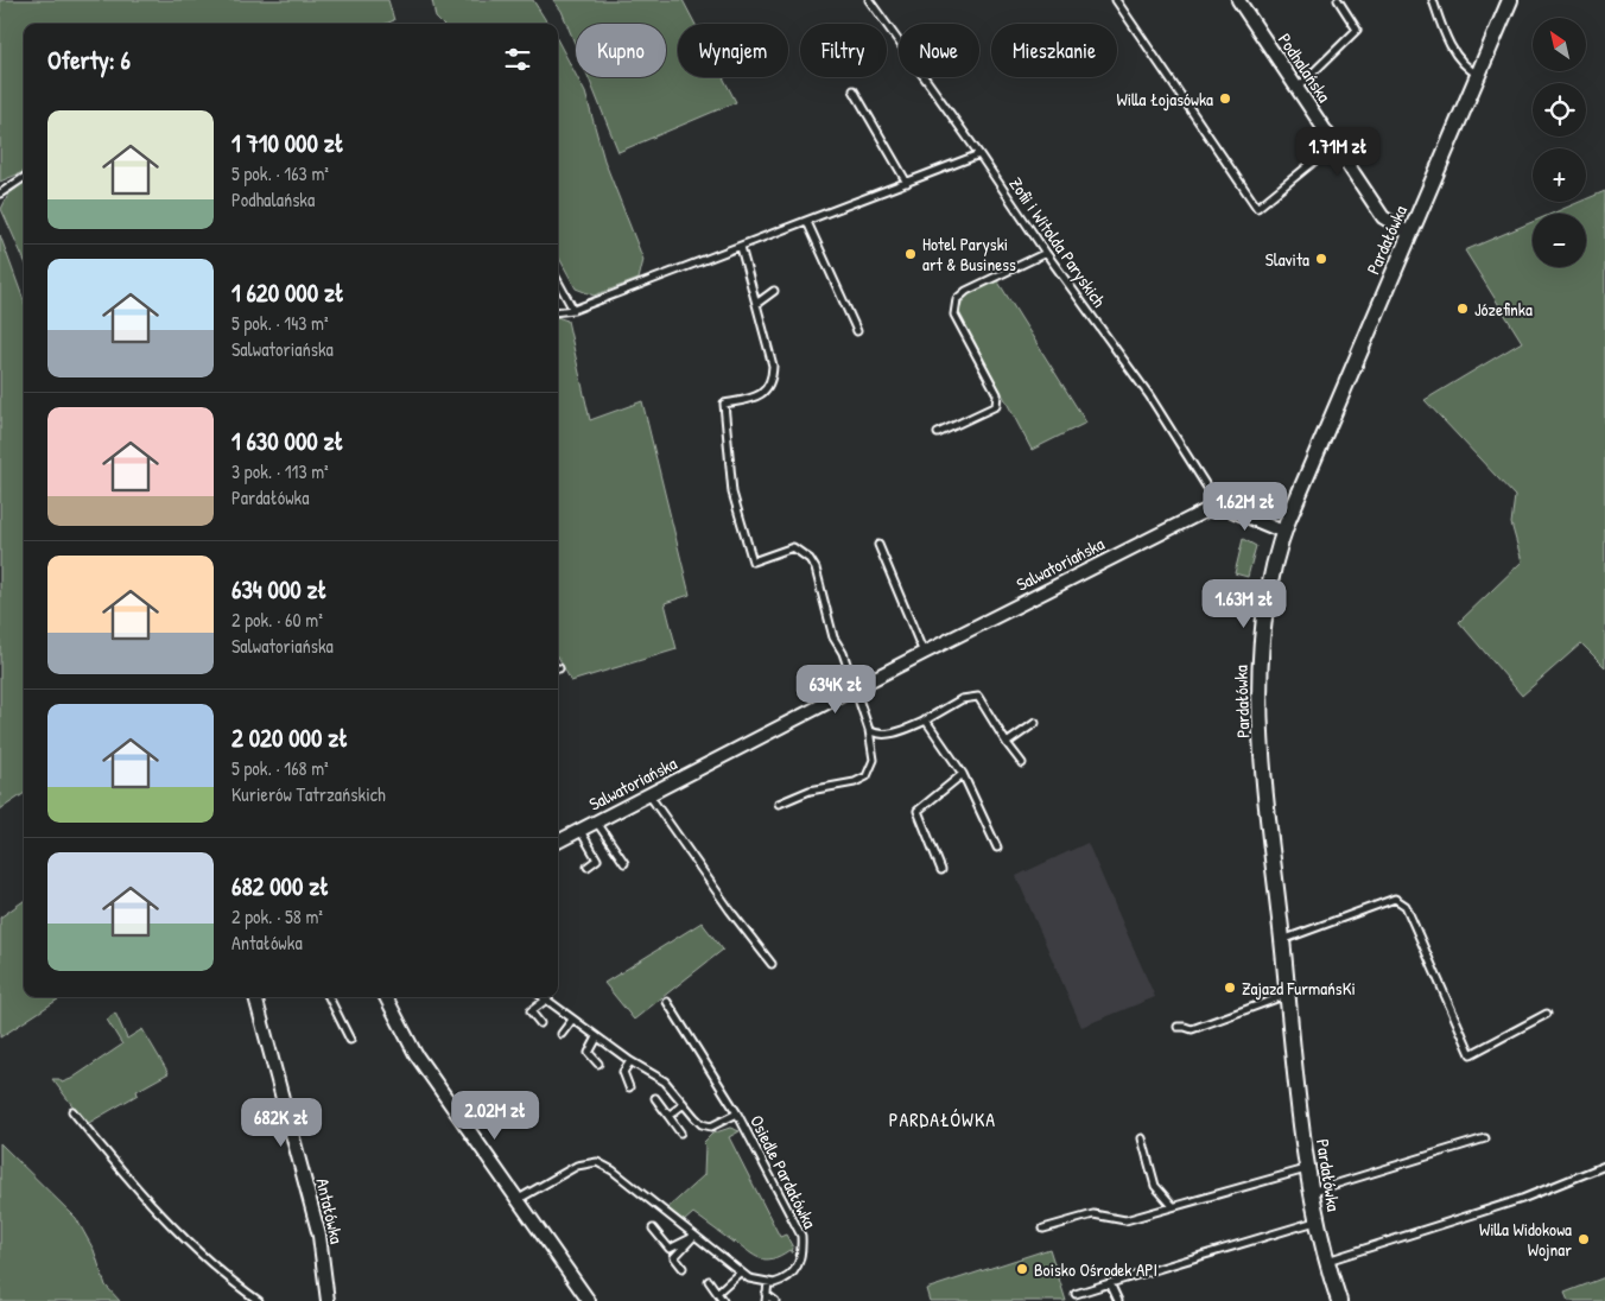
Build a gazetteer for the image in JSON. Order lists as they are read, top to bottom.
{
  "streets": {
    "street": [
      "Podhalańska",
      "Pardałówka",
      "Salwatoriańska",
      "Antałówka"
    ],
    "lane": ["Zofii i Witolda Paryskich", "Osiedle Pardałówka"]
  },
  "crossings": [
    ["Podhalańska", "Pardałówka"],
    ["Zofii i Witolda Paryskich", "Salwatoriańska"]
  ],
  "districts": ["PARDAŁÓWKA"],
  "places": [
    "Willa Łojasówka",
    "Hotel Paryski art & Business",
    "Slavita",
    "Józefinka",
    "Zajazd FurmańsKi",
    "Willa Widokowa Wojnar",
    "Boisko Ośrodek API"
  ],
  "north": "top left",
  "page": {
    "map_buttons": ["+", "−"],
    "chip": [
      "Kupno",
      "Wynajem",
      "Filtry",
      "Nowe",
      "Mieszkanie"
    ],
    "heading": "Oferty: 6",
    "list": [
      {
        "name": "1 710 000 zł",
        "note": "5 pok. · 163 m² · Podhalańska"
      },
      {
        "name": "1 620 000 zł",
        "note": "5 pok. · 143 m² · Salwatoriańska"
      },
      {
        "name": "1 630 000 zł",
        "note": "3 pok. · 113 m² · Pardałówka"
      },
      {
        "name": "634 000 zł",
        "note": "2 pok. · 60 m² · Salwatoriańska"
      },
      {
        "name": "2 020 000 zł",
        "note": "5 pok. · 168 m² · Kurierów Tatrzańskich"
      },
      {
        "name": "682 000 zł",
        "note": "2 pok. · 58 m² · Antałówka"
      }
    ],
    "price": [
      "1.71M zł",
      "1.62M zł",
      "1.63M zł",
      "634K zł",
      "2.02M zł",
      "682K zł"
    ]
  }
}
